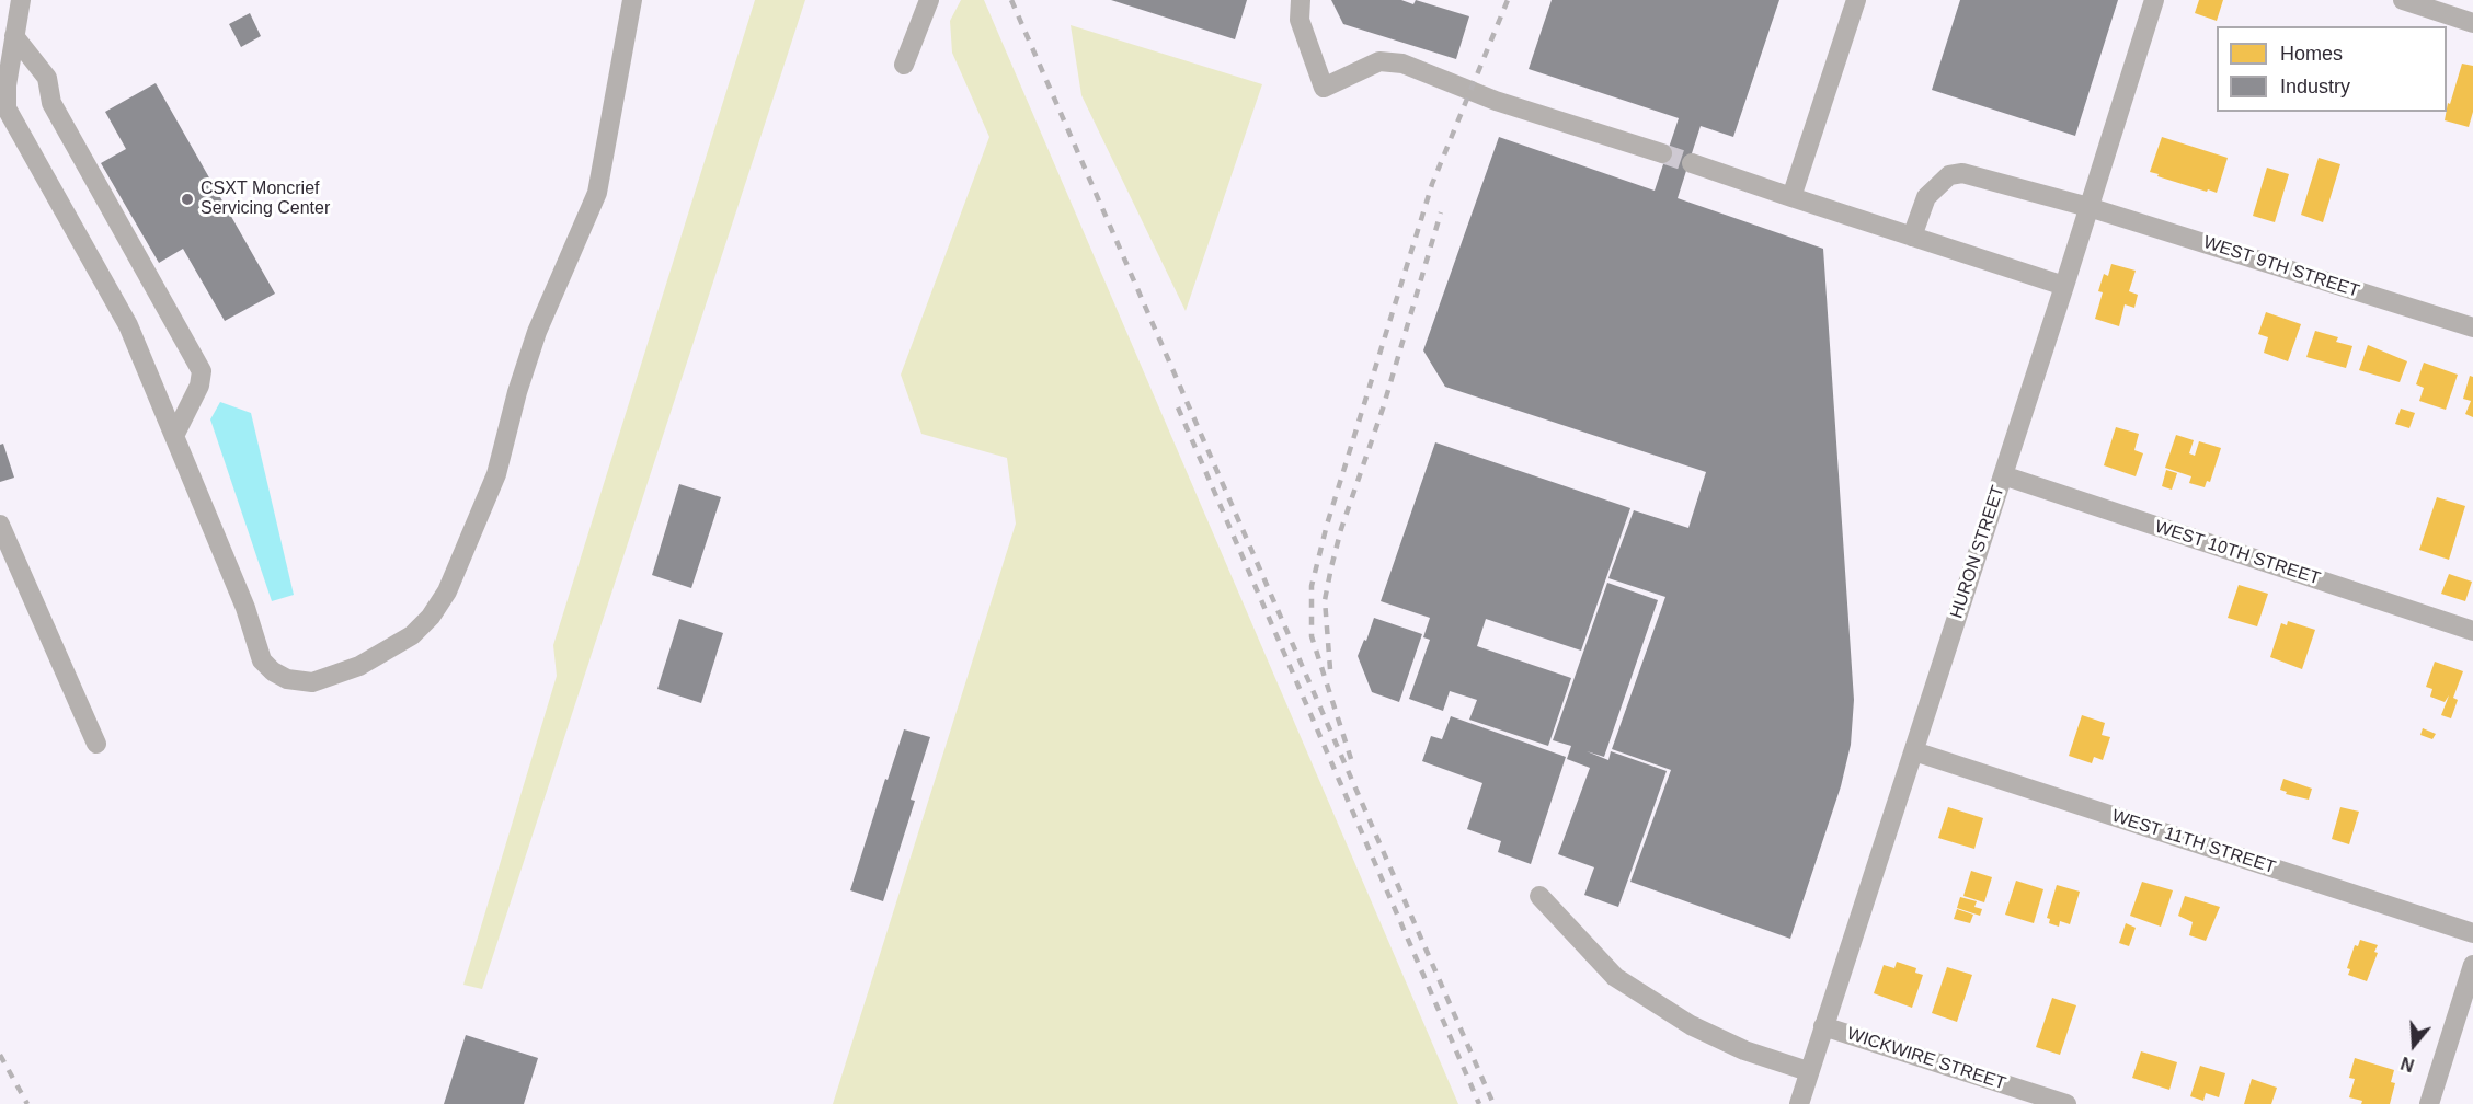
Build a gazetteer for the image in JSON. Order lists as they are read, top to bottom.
{
  "streets": {
    "street": [
      "WEST 9TH STREET",
      "HURON STREET",
      "WEST 10TH STREET",
      "WEST 11TH STREET",
      "WICKWIRE STREET"
    ]
  },
  "crossings": [
    ["WEST 9TH STREET", "HURON STREET"],
    ["HURON STREET", "WEST 10TH STREET"],
    ["HURON STREET", "WEST 11TH STREET"],
    ["HURON STREET", "WICKWIRE STREET"]
  ],
  "places": ["CSXT Moncrief Servicing Center"],
  "legend": ["Homes", "Industry"],
  "north": "bottom"
}
